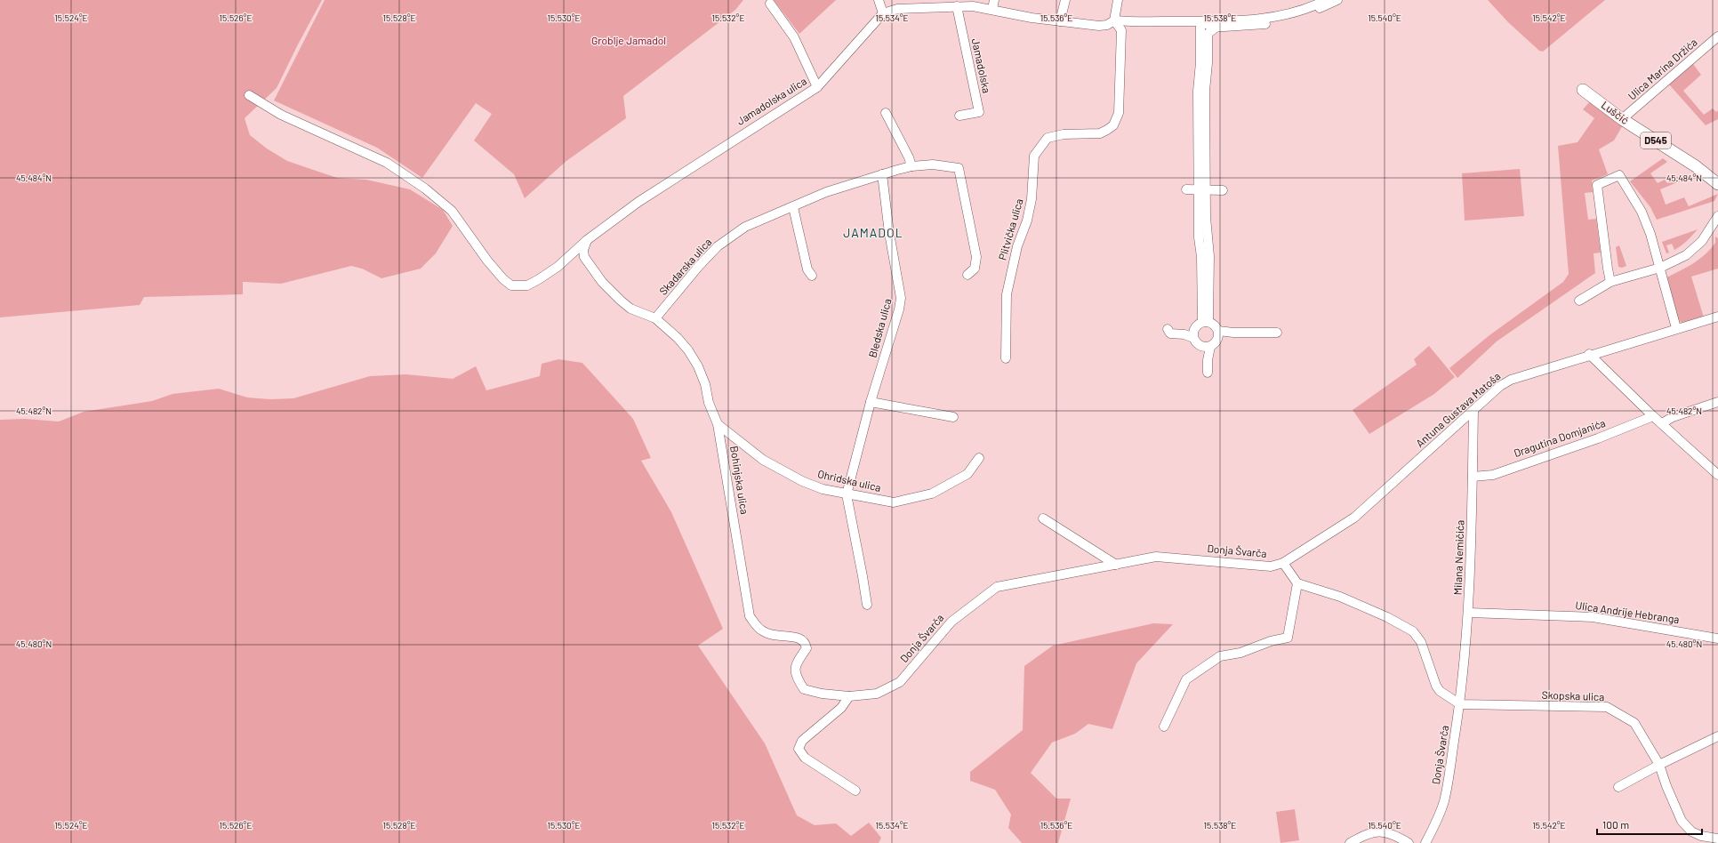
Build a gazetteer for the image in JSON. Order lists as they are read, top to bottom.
{
  "streets": {
    "main road": ["Luščić", "D545"],
    "street": [
      "Jamadolska",
      "Ulica Marina Držića",
      "Jamadolska ulica",
      "Plitvička ulica",
      "Skadarska ulica",
      "Bledska ulica",
      "Antuna Gustava Matoša",
      "Dragutina Domjanića",
      "Bohinjska ulica",
      "Ohridska ulica",
      "Donja Švarča",
      "Milana Nemičića",
      "Ulica Andrije Hebranga",
      "Skopska ulica"
    ]
  },
  "crossings": [
    ["Ulica Marina Držića", "Luščić"],
    ["Jamadolska ulica", "Bohinjska ulica"],
    ["Skadarska ulica", "Bledska ulica"],
    ["Skadarska ulica", "Bohinjska ulica"],
    ["Bledska ulica", "Ohridska ulica"],
    ["Antuna Gustava Matoša", "Donja Švarča"],
    ["Antuna Gustava Matoša", "Milana Nemičića"],
    ["Dragutina Domjanića", "Milana Nemičića"],
    ["Bohinjska ulica", "Ohridska ulica"],
    ["Bohinjska ulica", "Donja Švarča"],
    ["Donja Švarča", "Milana Nemičića"],
    ["Donja Švarča", "Skopska ulica"],
    ["Milana Nemičića", "Ulica Andrije Hebranga"],
    ["Milana Nemičića", "Skopska ulica"]
  ],
  "districts": ["JAMADOL"],
  "parks": ["Groblje Jamadol"],
  "scale_bar": "100 m",
  "coordinates": [
    "15.524°E",
    "15.526°E",
    "15.528°E",
    "15.530°E",
    "15.532°E",
    "15.534°E",
    "15.536°E",
    "15.538°E",
    "15.540°E",
    "15.542°E",
    "45.484°N",
    "45.482°N",
    "45.480°N"
  ]
}
